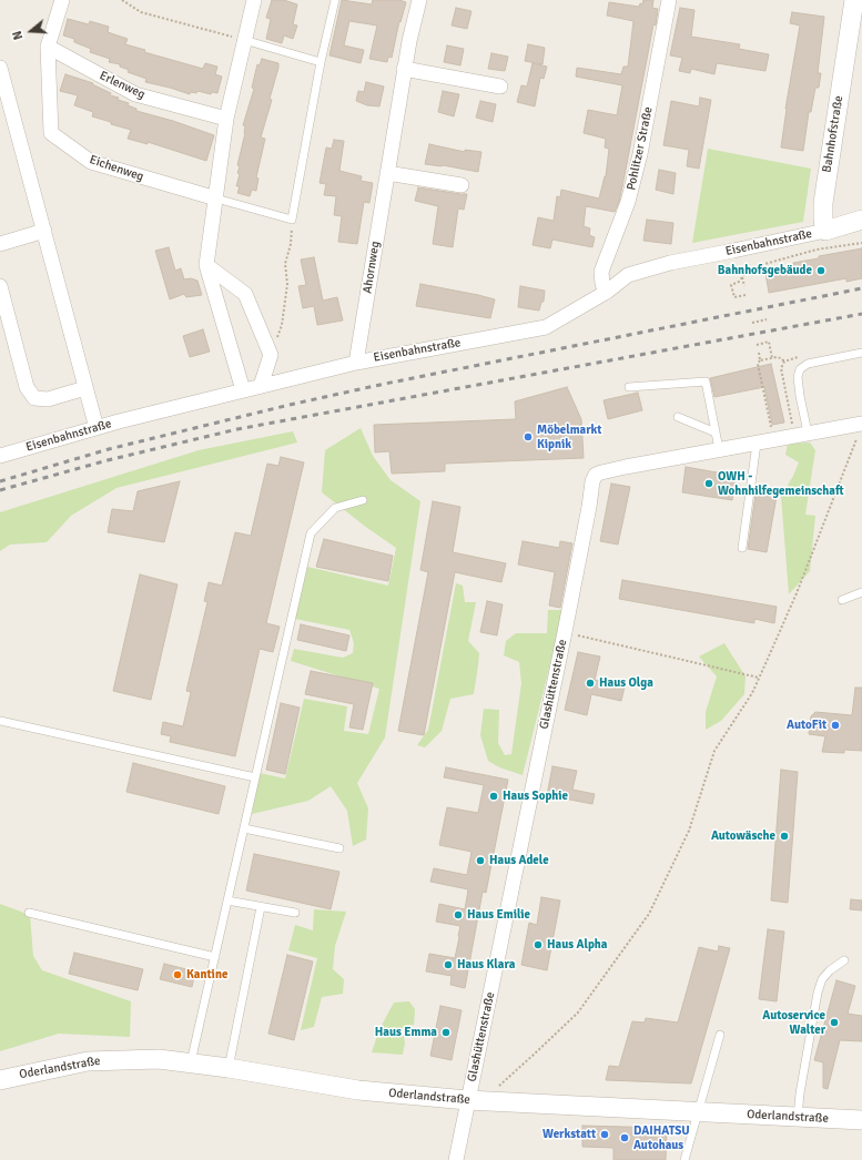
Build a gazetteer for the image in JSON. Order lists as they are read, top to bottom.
{
  "streets": {
    "street": [
      "Erlenweg",
      "Bahnhofstraße",
      "Pohlitzer Straße",
      "Eichenweg",
      "Eisenbahnstraße",
      "Ahornweg",
      "Glashüttenstraße",
      "Oderlandstraße"
    ]
  },
  "crossings": [
    ["Erlenweg", "Eichenweg"],
    ["Bahnhofstraße", "Eisenbahnstraße"],
    ["Pohlitzer Straße", "Eisenbahnstraße"],
    ["Eisenbahnstraße", "Ahornweg"],
    ["Glashüttenstraße", "Oderlandstraße"]
  ],
  "places": [
    "Bahnhofsgebäude",
    "Möbelmarkt Kipnik",
    "OWH - Wohnhilfegemeinschaft",
    "Haus Olga",
    "AutoFit",
    "Haus Sophie",
    "Autowäsche",
    "Haus Adele",
    "Haus Emilie",
    "Haus Alpha",
    "Haus Klara",
    "Kantine",
    "Autoservice Walter",
    "Haus Emma",
    "Werkstatt",
    "DAIHATSU Autohaus"
  ],
  "north": "left"
}
